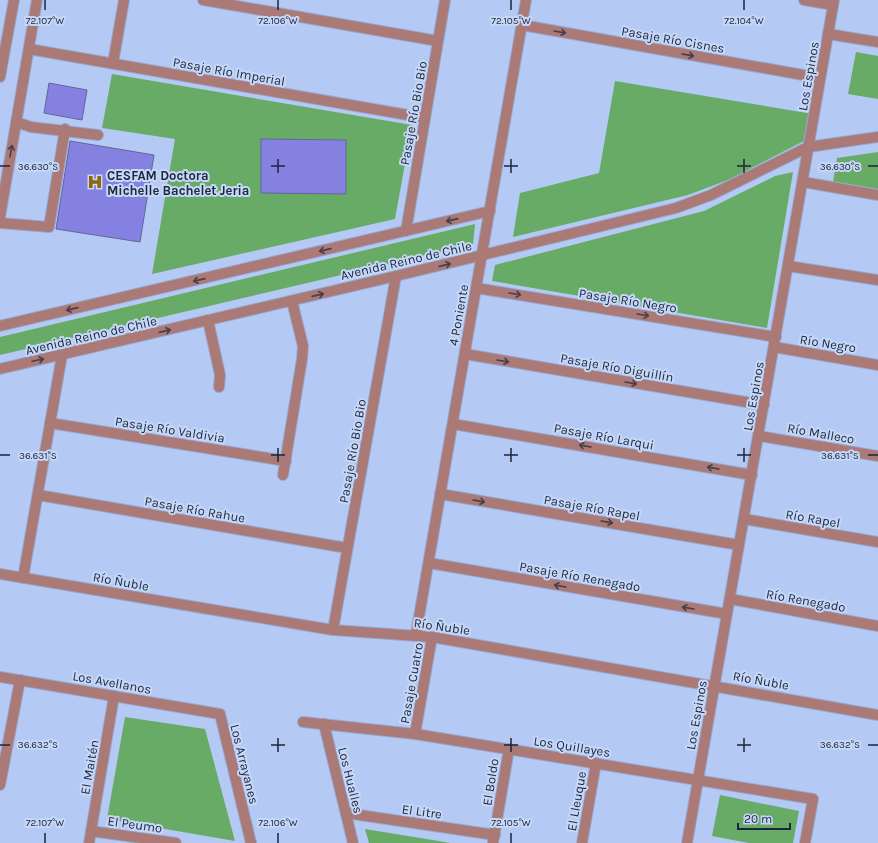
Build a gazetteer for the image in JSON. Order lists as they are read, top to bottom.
{
  "streets": {
    "street": [
      "Pasaje Río Cisnes",
      "Pasaje Río Imperial",
      "Los Espinos",
      "Pasaje Río Bio Bio",
      "Avenida Reino de Chile",
      "Pasaje Río Negro",
      "4 Poniente",
      "Río Negro",
      "Pasaje Río Diguillín",
      "Pasaje Río Valdivia",
      "Río Malleco",
      "Pasaje Río Larqui",
      "Pasaje Río Rapel",
      "Pasaje Río Rahue",
      "Río Rapel",
      "Pasaje Río Renegado",
      "Río Ñuble",
      "Río Renegado",
      "Los Avellanos",
      "Pasaje Cuatro",
      "Los Quillayes",
      "Los Arrayanes",
      "El Maitén",
      "Los Hualles",
      "El Boldo",
      "El Lleuque",
      "El Litre",
      "El Peumo"
    ]
  },
  "crossings": [
    ["Pasaje Río Cisnes", "Los Espinos"],
    ["Pasaje Río Cisnes", "4 Poniente"],
    ["Pasaje Río Imperial", "Pasaje Río Bio Bio"],
    ["Los Espinos", "Avenida Reino de Chile"],
    ["Los Espinos", "Pasaje Río Negro"],
    ["Los Espinos", "Río Negro"],
    ["Los Espinos", "Pasaje Río Diguillín"],
    ["Los Espinos", "Río Malleco"],
    ["Los Espinos", "Pasaje Río Larqui"],
    ["Los Espinos", "Pasaje Río Rapel"],
    ["Los Espinos", "Río Rapel"],
    ["Los Espinos", "Pasaje Río Renegado"],
    ["Los Espinos", "Río Ñuble"],
    ["Los Espinos", "Río Renegado"],
    ["Los Espinos", "Los Quillayes"],
    ["Pasaje Río Bio Bio", "Avenida Reino de Chile"],
    ["Pasaje Río Bio Bio", "Pasaje Río Rahue"],
    ["Pasaje Río Bio Bio", "Río Ñuble"],
    ["Avenida Reino de Chile", "4 Poniente"],
    ["Pasaje Río Negro", "4 Poniente"],
    ["4 Poniente", "Pasaje Río Diguillín"],
    ["4 Poniente", "Pasaje Río Larqui"],
    ["4 Poniente", "Pasaje Río Rapel"],
    ["4 Poniente", "Pasaje Río Renegado"],
    ["4 Poniente", "Río Ñuble"],
    ["Río Ñuble", "Pasaje Cuatro"],
    ["Los Avellanos", "Los Arrayanes"],
    ["Los Avellanos", "El Maitén"],
    ["Pasaje Cuatro", "Los Quillayes"],
    ["Los Quillayes", "Los Hualles"],
    ["Los Quillayes", "El Boldo"],
    ["Los Quillayes", "El Lleuque"],
    ["El Maitén", "El Peumo"],
    ["Los Hualles", "El Litre"],
    ["El Boldo", "El Litre"]
  ],
  "one_way": [
    "Pasaje Río Cisnes",
    "Pasaje Río Negro",
    "Pasaje Río Diguillín",
    "Pasaje Río Larqui",
    "Pasaje Río Rapel",
    "Pasaje Río Renegado"
  ],
  "places": {
    "hospital": ["CESFAM Doctora Michelle Bachelet Jeria"]
  },
  "scale_bar": "20 m",
  "coordinates": [
    "72.107°W",
    "72.106°W",
    "72.105°W",
    "72.104°W",
    "36.630°S",
    "36.631°S",
    "36.632°S"
  ]
}
